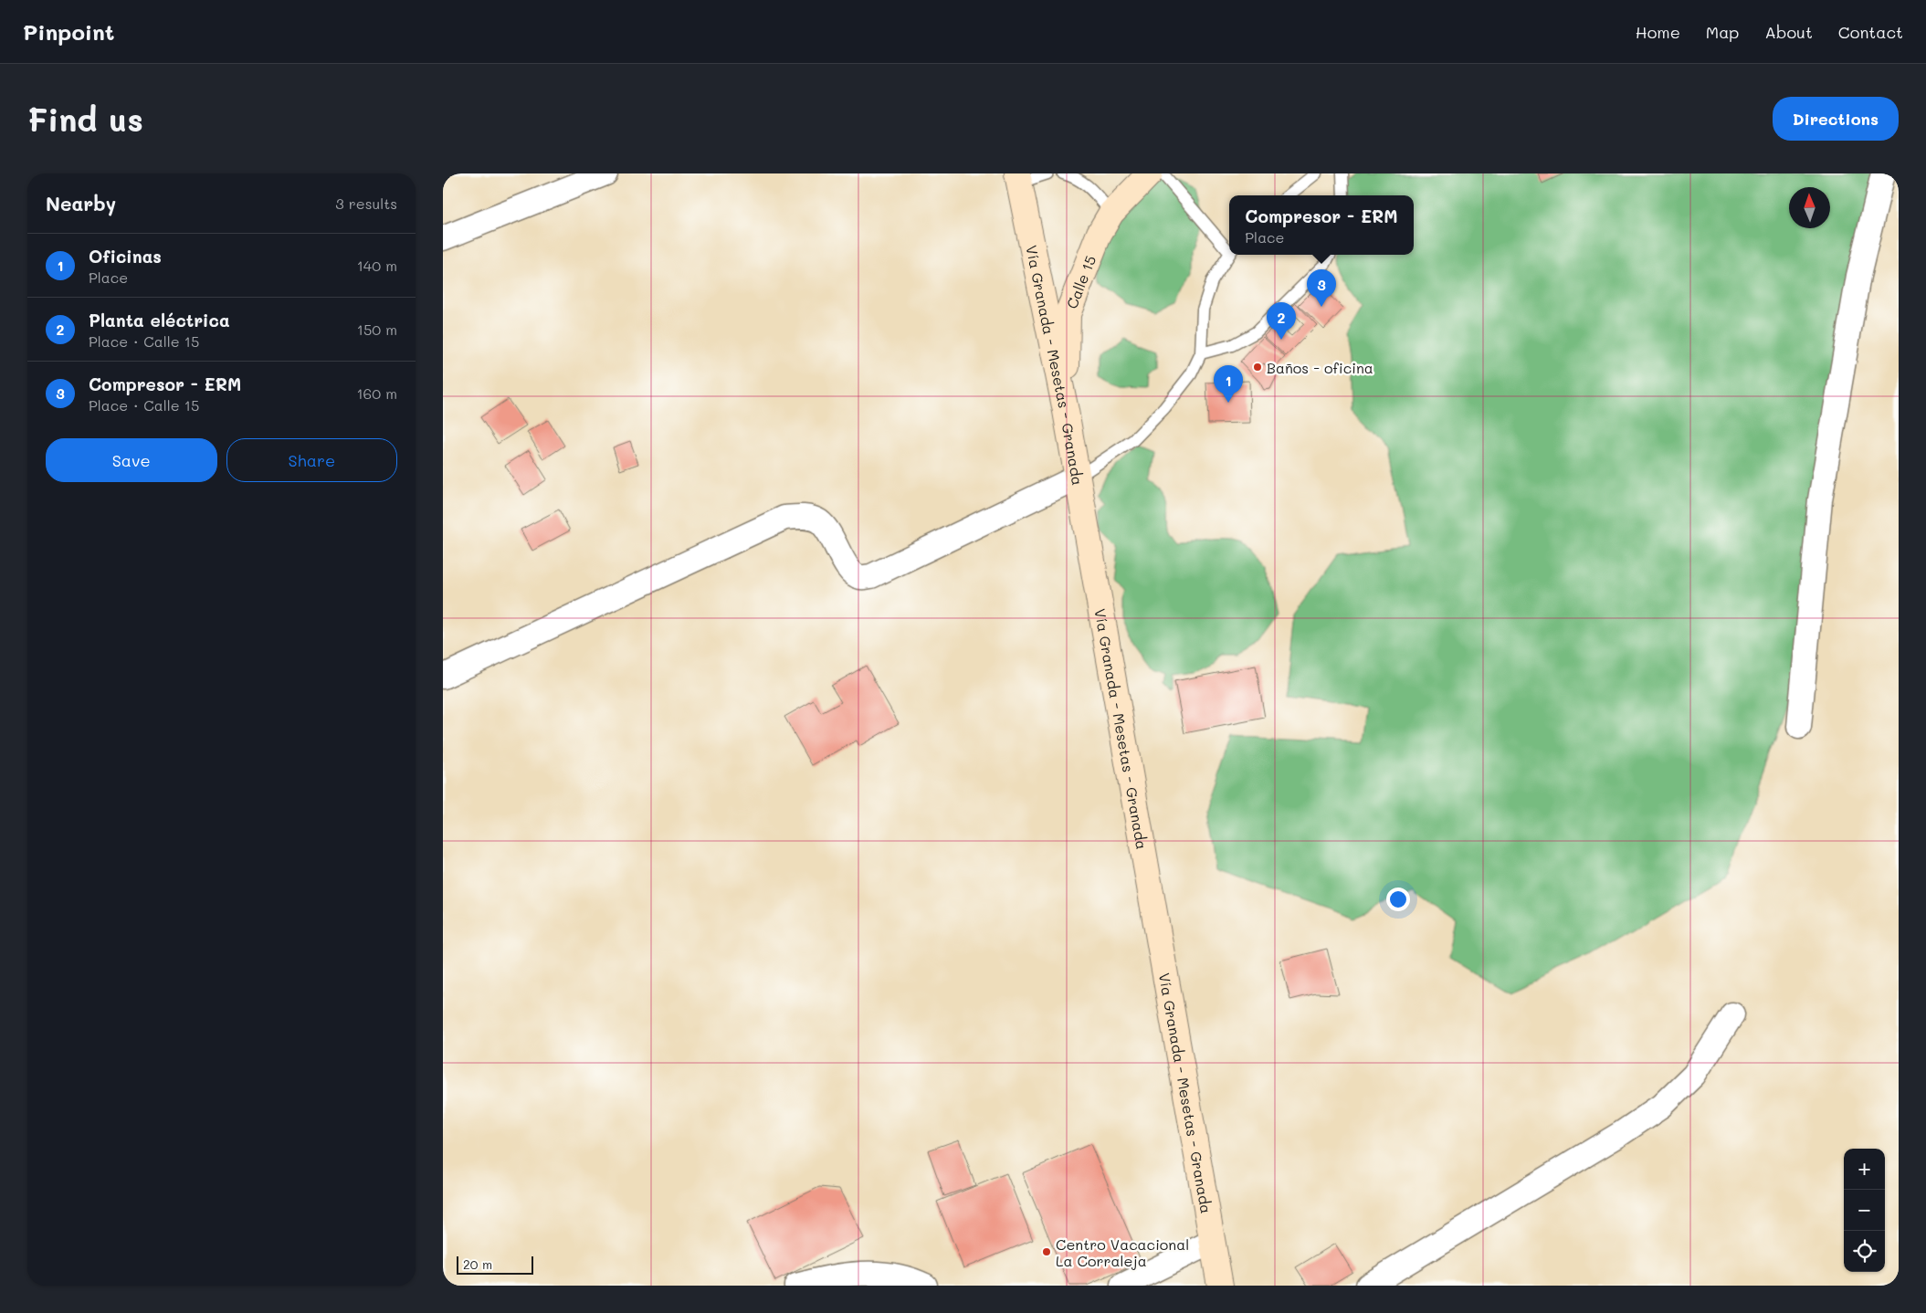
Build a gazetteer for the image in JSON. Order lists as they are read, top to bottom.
{
  "streets": {
    "main road": ["Calle 15", "Vía Granada - Mesetas - Granada"]
  },
  "crossings": [
    ["Calle 15", "Vía Granada - Mesetas - Granada"]
  ],
  "places": ["Baños - oficina", "Centro Vacacional La Corraleja"],
  "scale_bar": "20 m",
  "north": "top",
  "page": {
    "header": "Pinpoint",
    "nav": [
      "Home",
      "Map",
      "About",
      "Contact"
    ],
    "buttons": [
      "Directions",
      ["Save", "Share"]
    ],
    "title": "Find us",
    "heading": ["Nearby", "3 results"],
    "popup": ["Compresor - ERM", "Place"],
    "list": [
      {
        "mark": "1",
        "name": "Oficinas",
        "note": "Place",
        "value": "140 m"
      },
      {
        "mark": "2",
        "name": "Planta eléctrica",
        "note": "Place · Calle 15",
        "value": "150 m"
      },
      {
        "mark": "3",
        "name": "Compresor - ERM",
        "note": "Place · Calle 15",
        "value": "160 m"
      }
    ],
    "pins": ["3", "2", "1"],
    "map_buttons": ["+", "−"],
    "scale": "20 m"
  }
}
